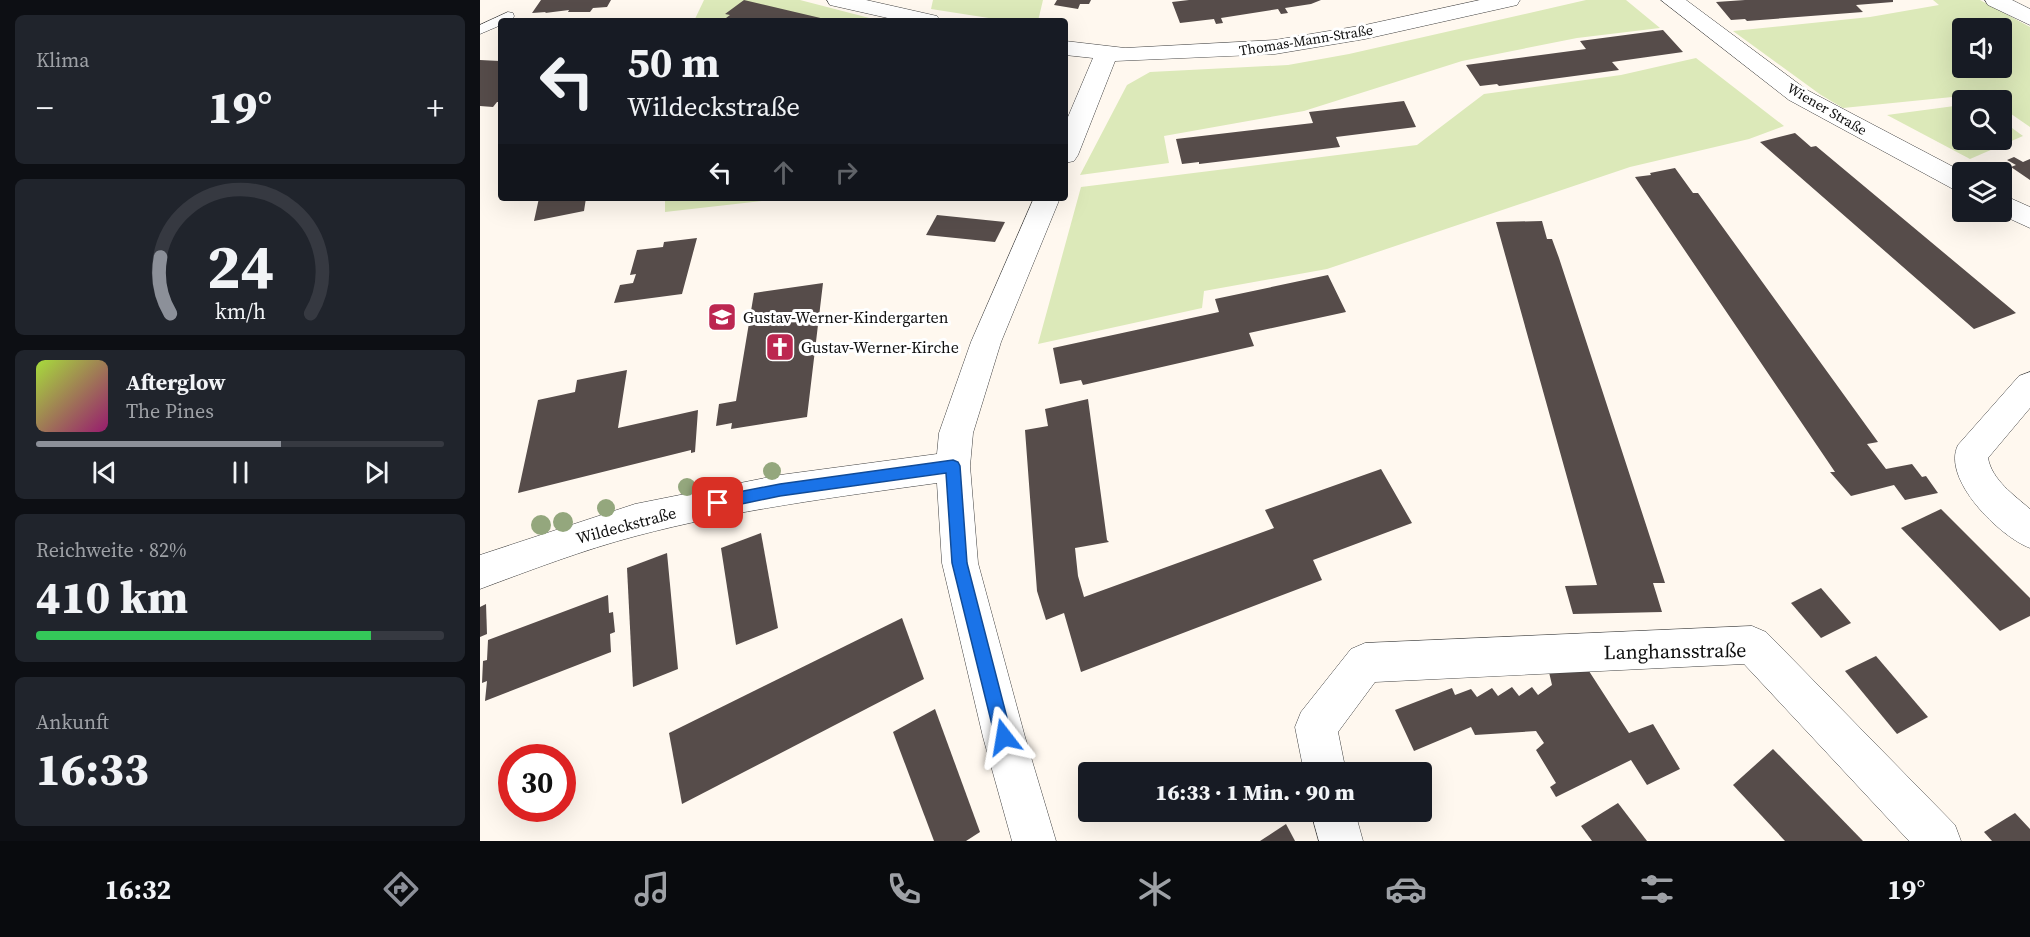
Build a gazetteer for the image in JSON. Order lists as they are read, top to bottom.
{
  "streets": {
    "street": [
      "Thomas-Mann-Straße",
      "Wiener Straße",
      "Wildeckstraße",
      "Langhansstraße"
    ]
  },
  "places": {
    "school or university": ["Gustav-Werner-Kindergarten"],
    "church": ["Gustav-Werner-Kirche"]
  },
  "page": {
    "tile": [
      "Klima",
      ["Reichweite · 82%", "410 km"],
      ["Ankunft", "16:33"]
    ],
    "turn": ["50 m", "Wildeckstraße"],
    "heat": ["−", "19°", "+"],
    "song": ["Afterglow", "The Pines"],
    "limit": "30",
    "trip": "16:33 · 1 Min. · 90 m",
    "tabs": ["16:32", "19°"],
    "gauge": ["24", "km/h"]
  }
}
